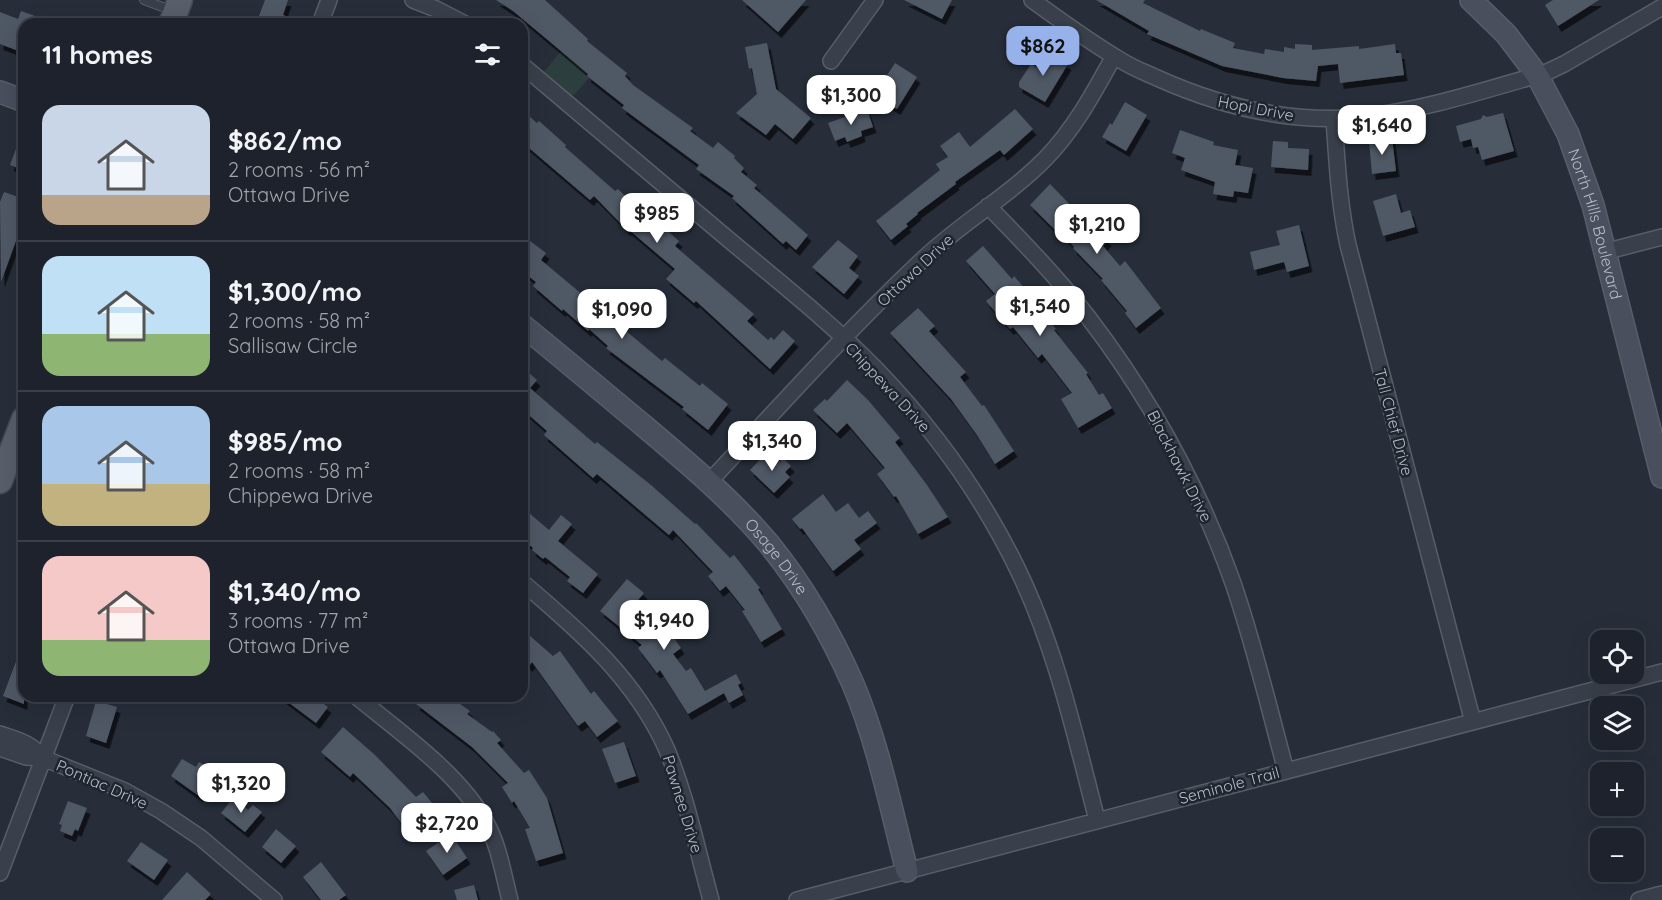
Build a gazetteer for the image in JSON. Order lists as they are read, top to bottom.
{
  "streets": {
    "street": [
      "Hopi Drive",
      "North Hills Boulevard",
      "Ottawa Drive",
      "Chippewa Drive",
      "Tall Chief Drive",
      "Blackhawk Drive",
      "Osage Drive",
      "Pontiac Drive",
      "Seminole Trail",
      "Pawnee Drive"
    ]
  },
  "crossings": [
    ["Hopi Drive", "North Hills Boulevard"],
    ["Hopi Drive", "Ottawa Drive"],
    ["Hopi Drive", "Tall Chief Drive"],
    ["Ottawa Drive", "Chippewa Drive"],
    ["Ottawa Drive", "Blackhawk Drive"],
    ["Ottawa Drive", "Osage Drive"],
    ["Chippewa Drive", "Seminole Trail"],
    ["Tall Chief Drive", "Seminole Trail"],
    ["Blackhawk Drive", "Seminole Trail"],
    ["Osage Drive", "Seminole Trail"]
  ],
  "page": {
    "heading": "11 homes",
    "price": [
      "$862",
      "$1,300",
      "$1,640",
      "$985",
      "$1,210",
      "$1,540",
      "$1,090",
      "$1,340",
      "$1,940",
      "$1,320",
      "$2,720"
    ],
    "list": [
      {
        "name": "$862/mo",
        "note": "2 rooms · 56 m² · Ottawa Drive"
      },
      {
        "name": "$1,300/mo",
        "note": "2 rooms · 58 m² · Sallisaw Circle"
      },
      {
        "name": "$985/mo",
        "note": "2 rooms · 58 m² · Chippewa Drive"
      },
      {
        "name": "$1,340/mo",
        "note": "3 rooms · 77 m² · Ottawa Drive"
      }
    ],
    "map_buttons": ["+", "−"]
  }
}
